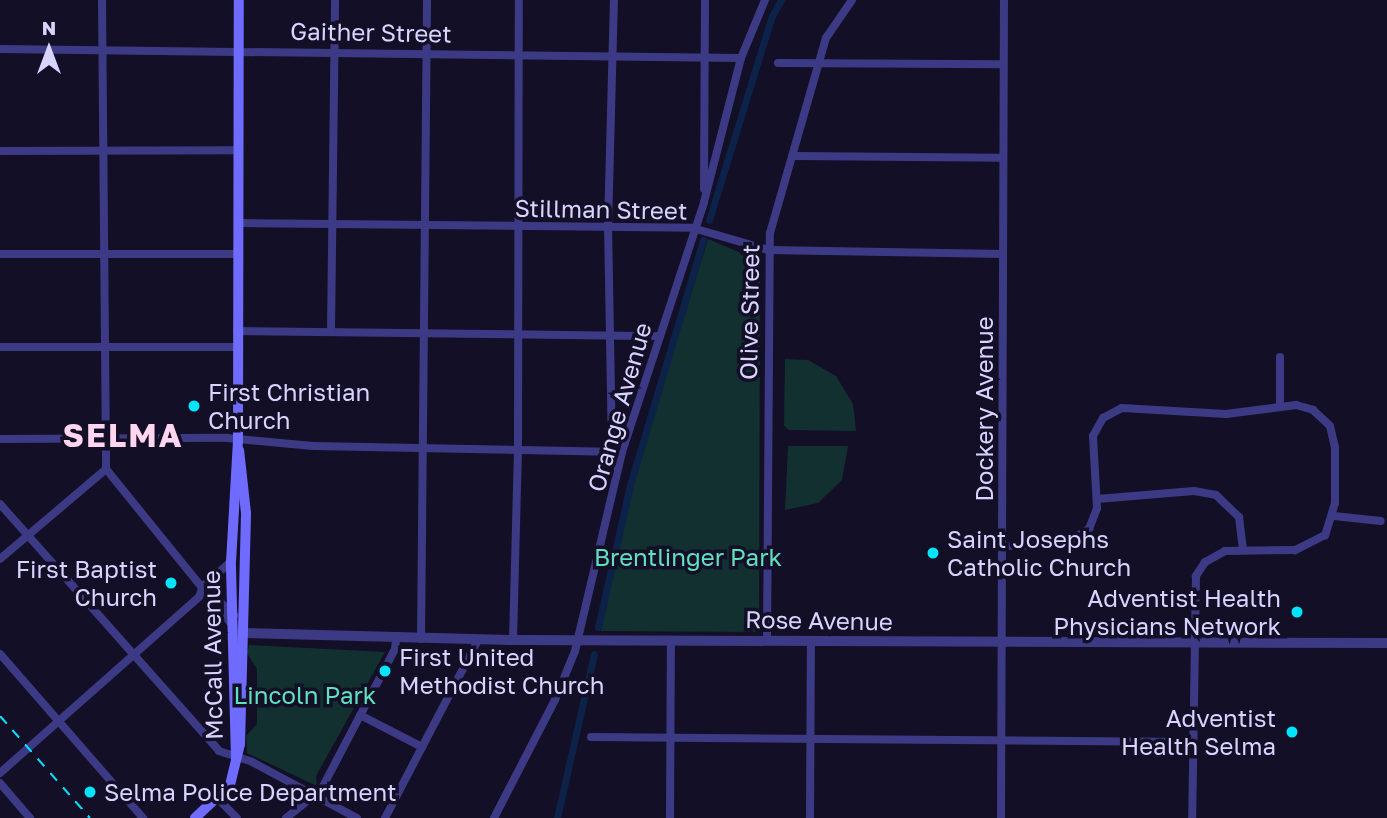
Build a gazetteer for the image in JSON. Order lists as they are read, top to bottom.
{
  "streets": {
    "main road": ["McCall Avenue"],
    "street": [
      "Gaither Street",
      "Stillman Street",
      "Olive Street",
      "Orange Avenue",
      "Dockery Avenue",
      "Rose Avenue"
    ]
  },
  "crossings": [
    ["Gaither Street", "Orange Avenue"],
    ["Gaither Street", "McCall Avenue"],
    ["Stillman Street", "Olive Street"],
    ["Stillman Street", "Orange Avenue"],
    ["Stillman Street", "Dockery Avenue"],
    ["Stillman Street", "McCall Avenue"],
    ["Olive Street", "Rose Avenue"],
    ["Orange Avenue", "Rose Avenue"],
    ["Dockery Avenue", "Rose Avenue"],
    ["Rose Avenue", "McCall Avenue"]
  ],
  "districts": ["SELMA"],
  "parks": ["Brentlinger Park", "Lincoln Park"],
  "places": [
    "First Christian Church",
    "Saint Josephs Catholic Church",
    "First Baptist Church",
    "Adventist Health Physicians Network",
    "First United Methodist Church",
    "Adventist Health Selma",
    "Selma Police Department"
  ],
  "north": "top"
}
